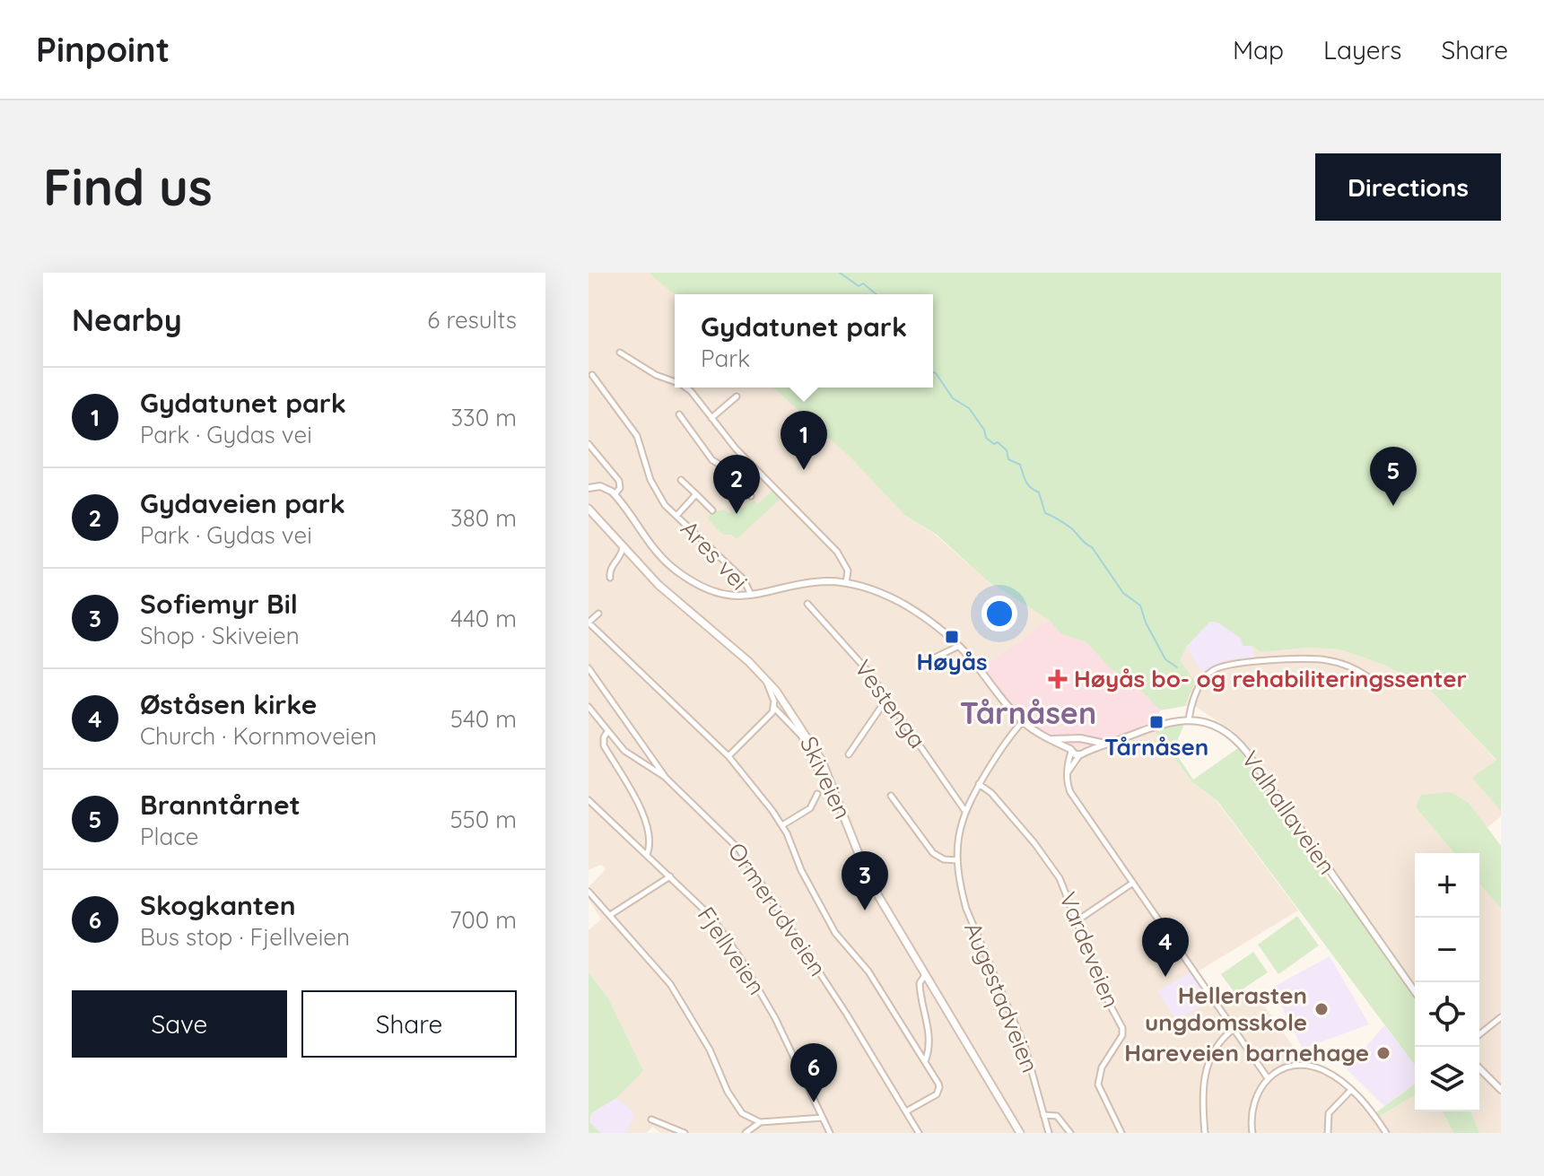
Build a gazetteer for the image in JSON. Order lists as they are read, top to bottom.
{
  "streets": {
    "main road": ["Skiveien"],
    "street": [
      "Ares vei",
      "Vestenga",
      "Valhallaveien",
      "Ormerudveien",
      "Vardeveien",
      "Fjellveien",
      "Augestadveien"
    ]
  },
  "crossings": [
    ["Vestenga", "Augestadveien"],
    ["Vardeveien", "Augestadveien"]
  ],
  "districts": ["Tårnåsen"],
  "places": {
    "transit": ["Høyås", "Tårnåsen"],
    "health": ["Høyås bo- og rehabiliteringssenter"],
    "other": ["Hellerasten ungdomsskole", "Hareveien barnehage"]
  },
  "page": {
    "header": "Pinpoint",
    "nav": ["Map", "Layers", "Share"],
    "buttons": [
      "Directions",
      ["Save", "Share"]
    ],
    "title": "Find us",
    "heading": ["Nearby", "6 results"],
    "popup": ["Gydatunet park", "Park"],
    "list": [
      {
        "mark": "1",
        "name": "Gydatunet park",
        "note": "Park · Gydas vei",
        "value": "330 m"
      },
      {
        "mark": "2",
        "name": "Gydaveien park",
        "note": "Park · Gydas vei",
        "value": "380 m"
      },
      {
        "mark": "3",
        "name": "Sofiemyr Bil",
        "note": "Shop · Skiveien",
        "value": "440 m"
      },
      {
        "mark": "4",
        "name": "Øståsen kirke",
        "note": "Church · Kornmoveien",
        "value": "540 m"
      },
      {
        "mark": "5",
        "name": "Branntårnet",
        "note": "Place",
        "value": "550 m"
      },
      {
        "mark": "6",
        "name": "Skogkanten",
        "note": "Bus stop · Fjellveien",
        "value": "700 m"
      }
    ],
    "pins": [
      "1",
      "5",
      "2",
      "3",
      "4",
      "6"
    ],
    "map_buttons": ["+", "−"]
  }
}
